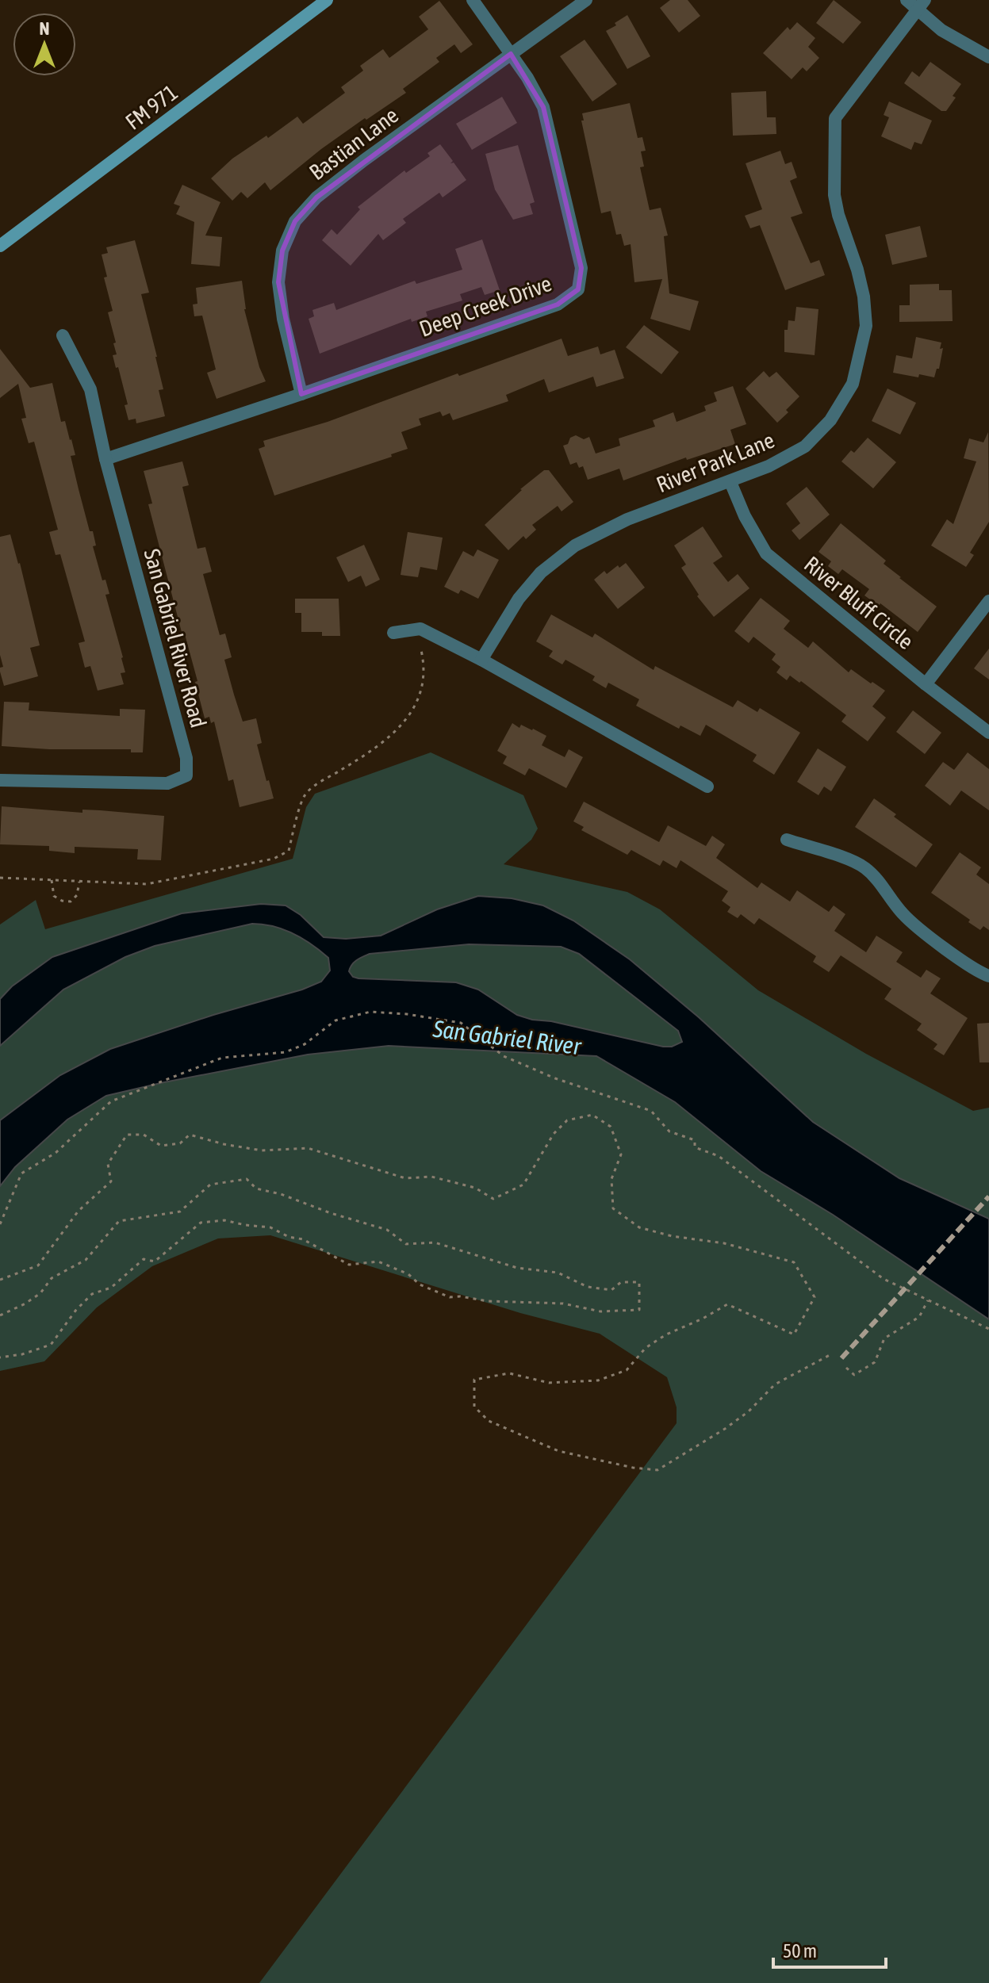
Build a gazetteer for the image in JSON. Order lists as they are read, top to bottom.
{
  "streets": {
    "main road": ["FM 971"],
    "street": [
      "Bastian Lane",
      "Deep Creek Drive",
      "River Park Lane",
      "River Bluff Circle",
      "San Gabriel River Road"
    ]
  },
  "crossings": [
    ["Bastian Lane", "Deep Creek Drive"],
    ["Deep Creek Drive", "San Gabriel River Road"],
    ["River Park Lane", "River Bluff Circle"]
  ],
  "water": ["San Gabriel River"],
  "scale_bar": "50 m",
  "north": "top"
}
